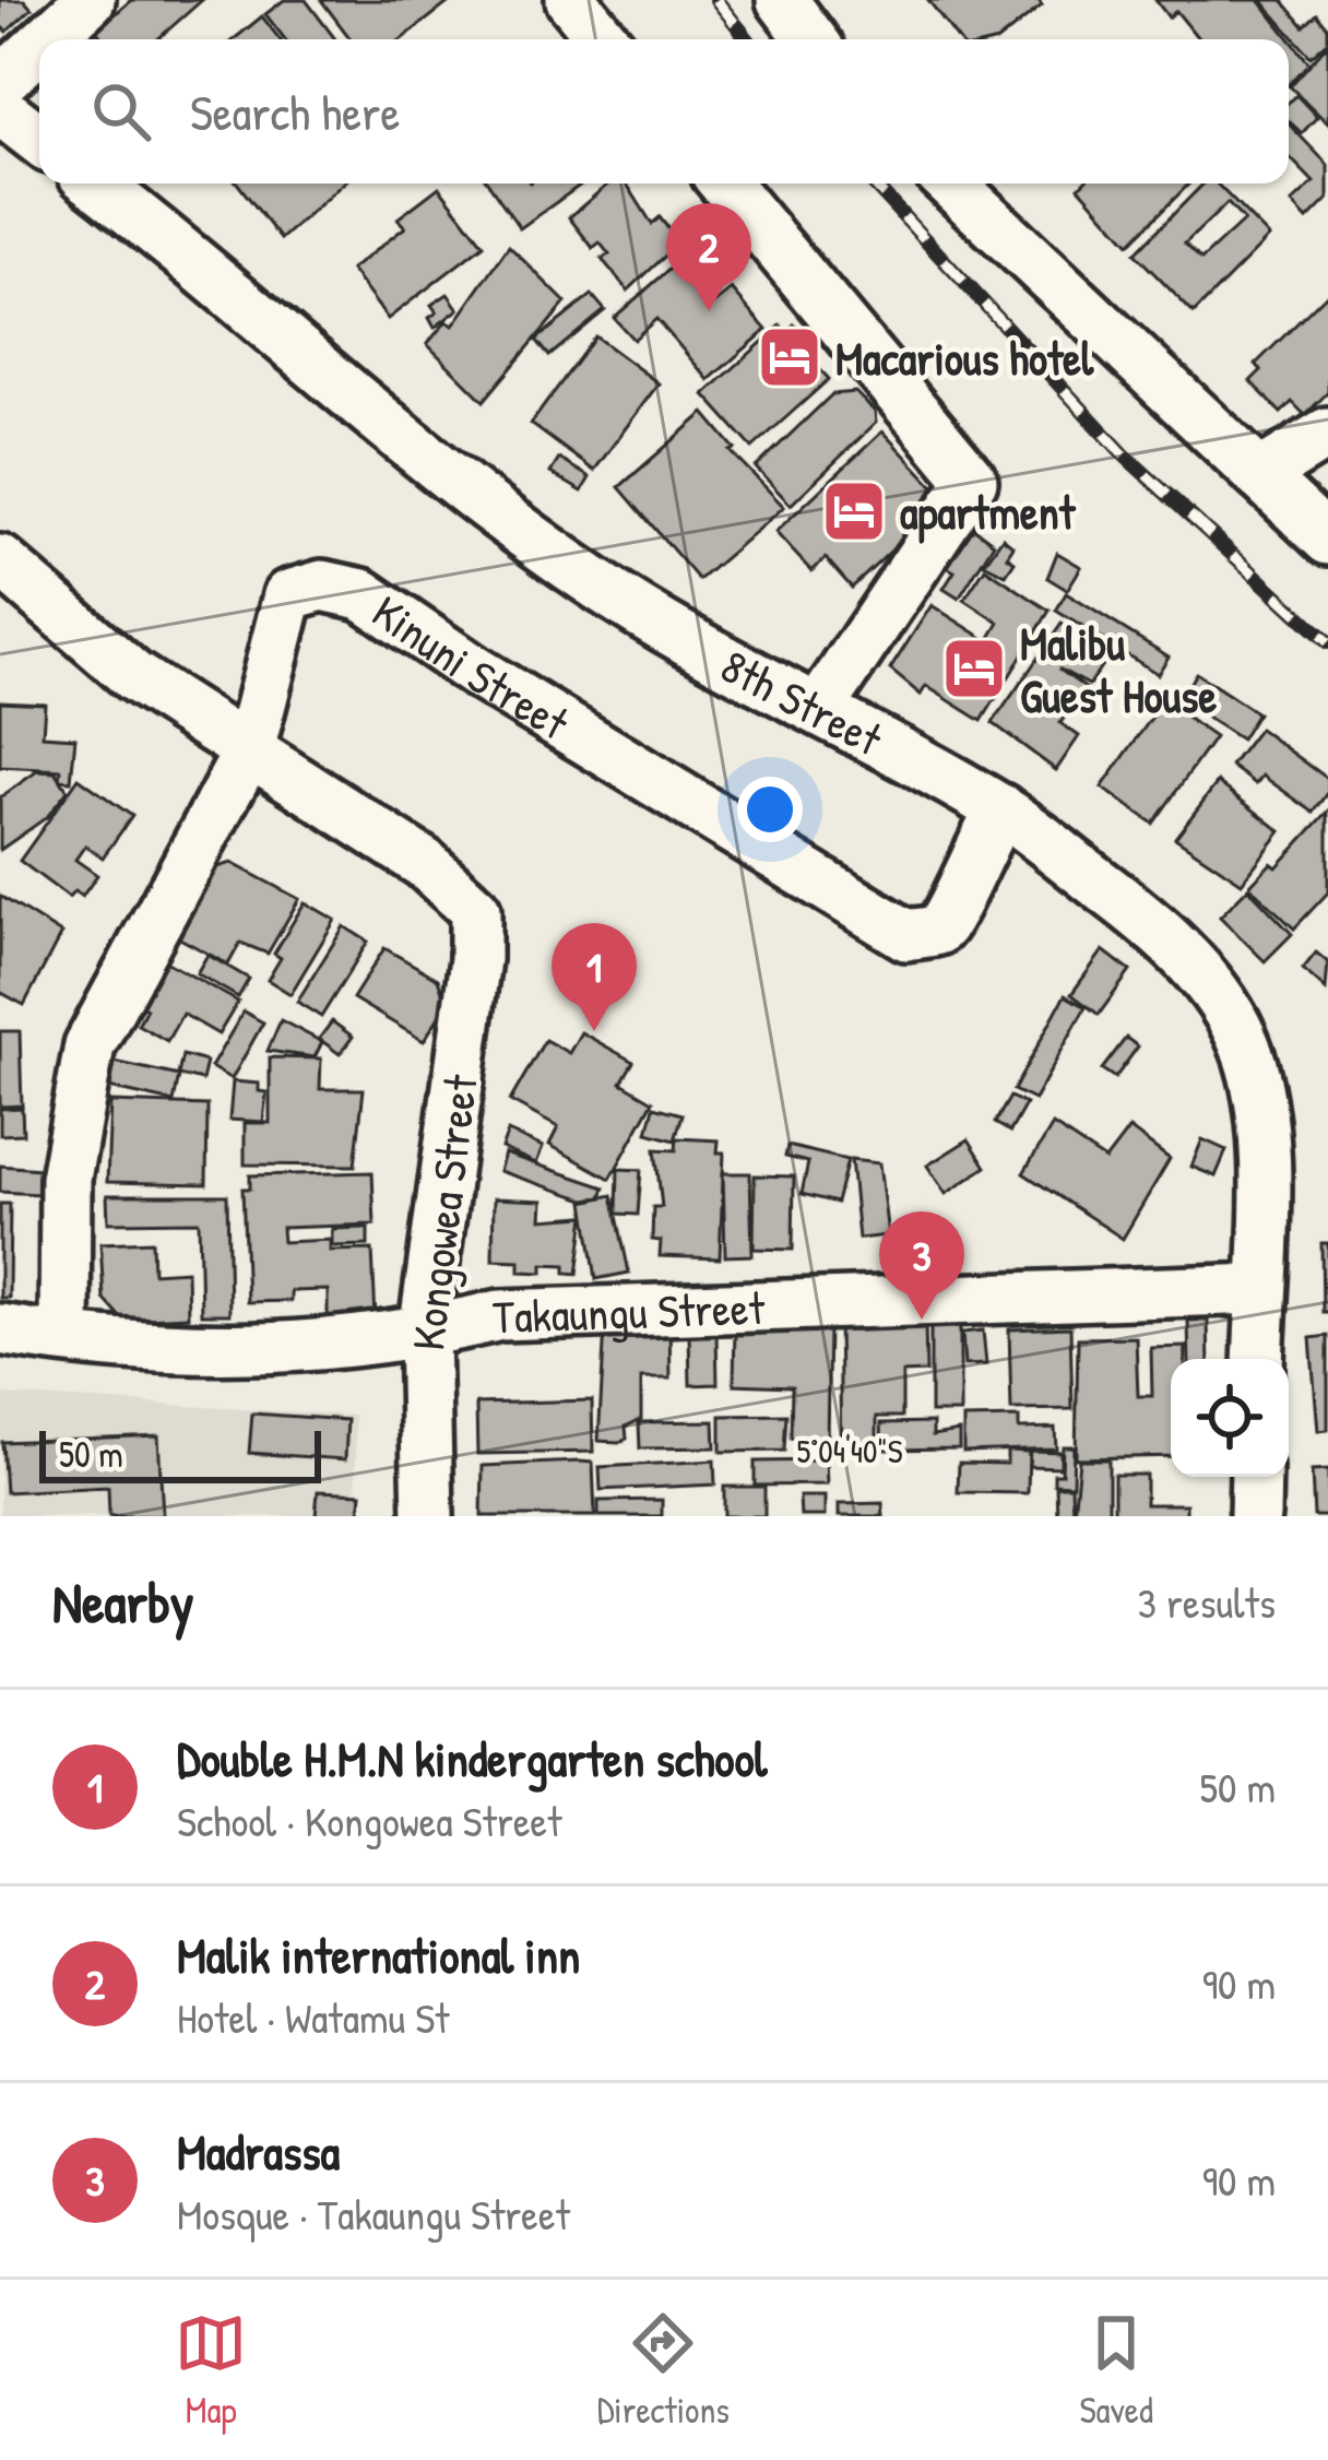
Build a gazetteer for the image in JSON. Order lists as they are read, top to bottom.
{
  "streets": {
    "street": [
      "Kinuni Street",
      "8th Street",
      "Kongowea Street",
      "Takaungu Street"
    ]
  },
  "crossings": [
    ["Kinuni Street", "8th Street"],
    ["Kinuni Street", "Kongowea Street"],
    ["Kinuni Street", "Takaungu Street"],
    ["8th Street", "Takaungu Street"],
    ["Kongowea Street", "Takaungu Street"]
  ],
  "places": {
    "hotel": ["Macarious hotel", "apartment", "Malibu Guest House"]
  },
  "scale_bar": "50 m",
  "page": {
    "search": "Search here",
    "pins": ["2", "1", "3"],
    "scale": "50 m",
    "heading": ["Nearby", "3 results"],
    "list": [
      {
        "mark": "1",
        "name": "Double H.M.N kindergarten school",
        "note": "School · Kongowea Street",
        "value": "50 m"
      },
      {
        "mark": "2",
        "name": "Malik international inn",
        "note": "Hotel · Watamu St",
        "value": "90 m"
      },
      {
        "mark": "3",
        "name": "Madrassa",
        "note": "Mosque · Takaungu Street",
        "value": "90 m"
      }
    ],
    "nav": ["Map", "Directions", "Saved"]
  },
  "coordinates": ["5°04'40\"S"]
}
